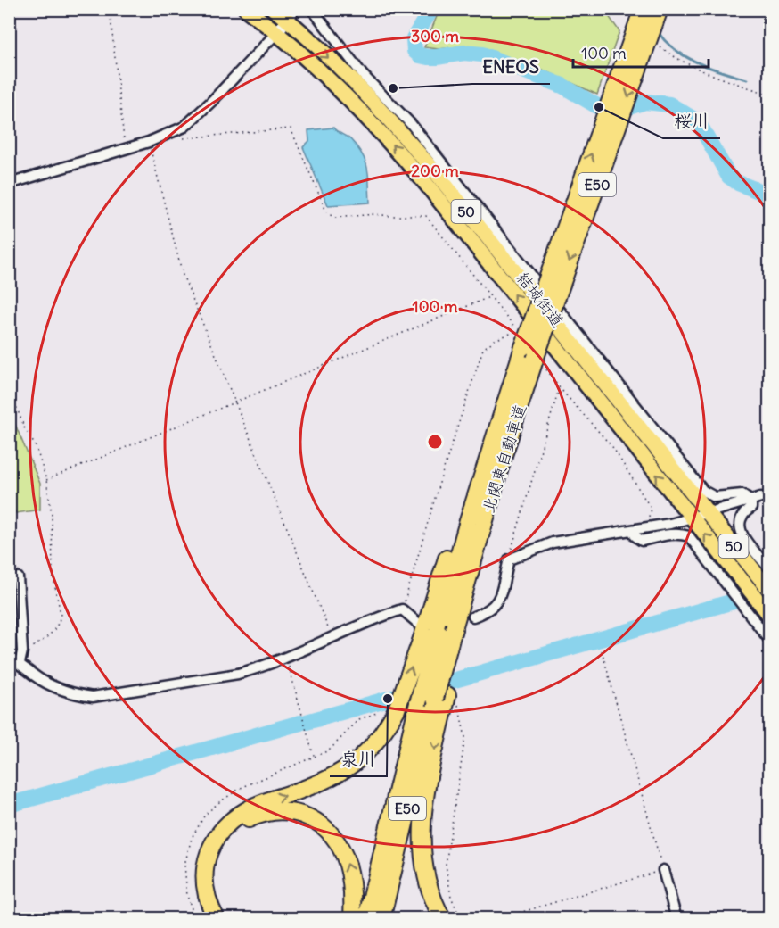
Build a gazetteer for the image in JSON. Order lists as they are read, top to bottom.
{
  "streets": {
    "highway": [
      "E50",
      "50",
      "結城街道",
      "北関東自動車道"
    ]
  },
  "crossings": [
    ["50", "結城街道"]
  ],
  "places": ["ENEOS", "桜川", "泉川"],
  "scale_bar": "100 m",
  "rings": ["300 m", "200 m", "100 m"]
}
